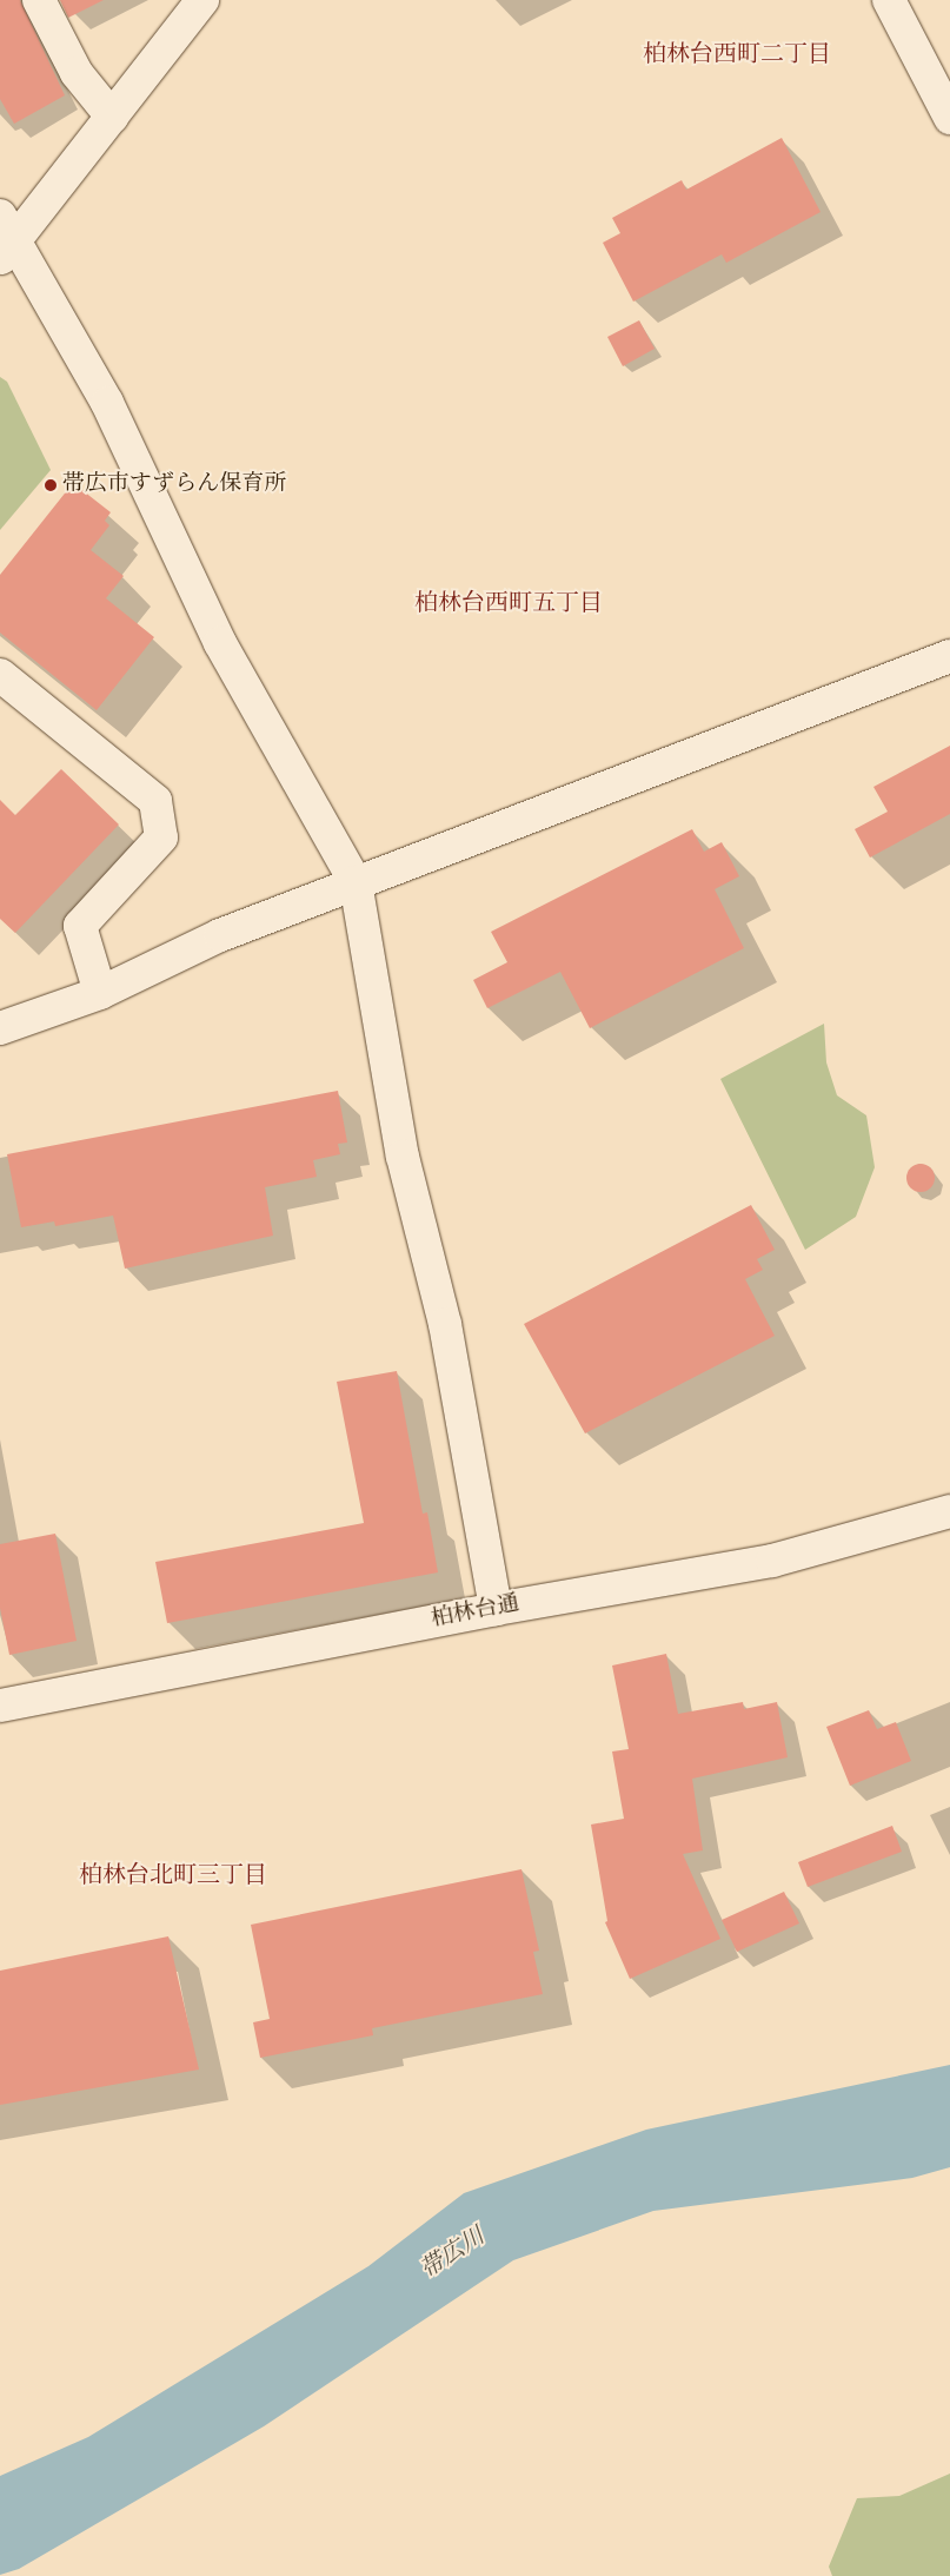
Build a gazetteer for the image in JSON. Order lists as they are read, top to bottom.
{
  "streets": {
    "street": ["柏林台通"]
  },
  "districts": ["柏林台西町二丁目", "柏林台西町五丁目", "柏林台北町三丁目"],
  "water": ["帯広川"],
  "places": ["帯広市すずらん保育所"]
}
